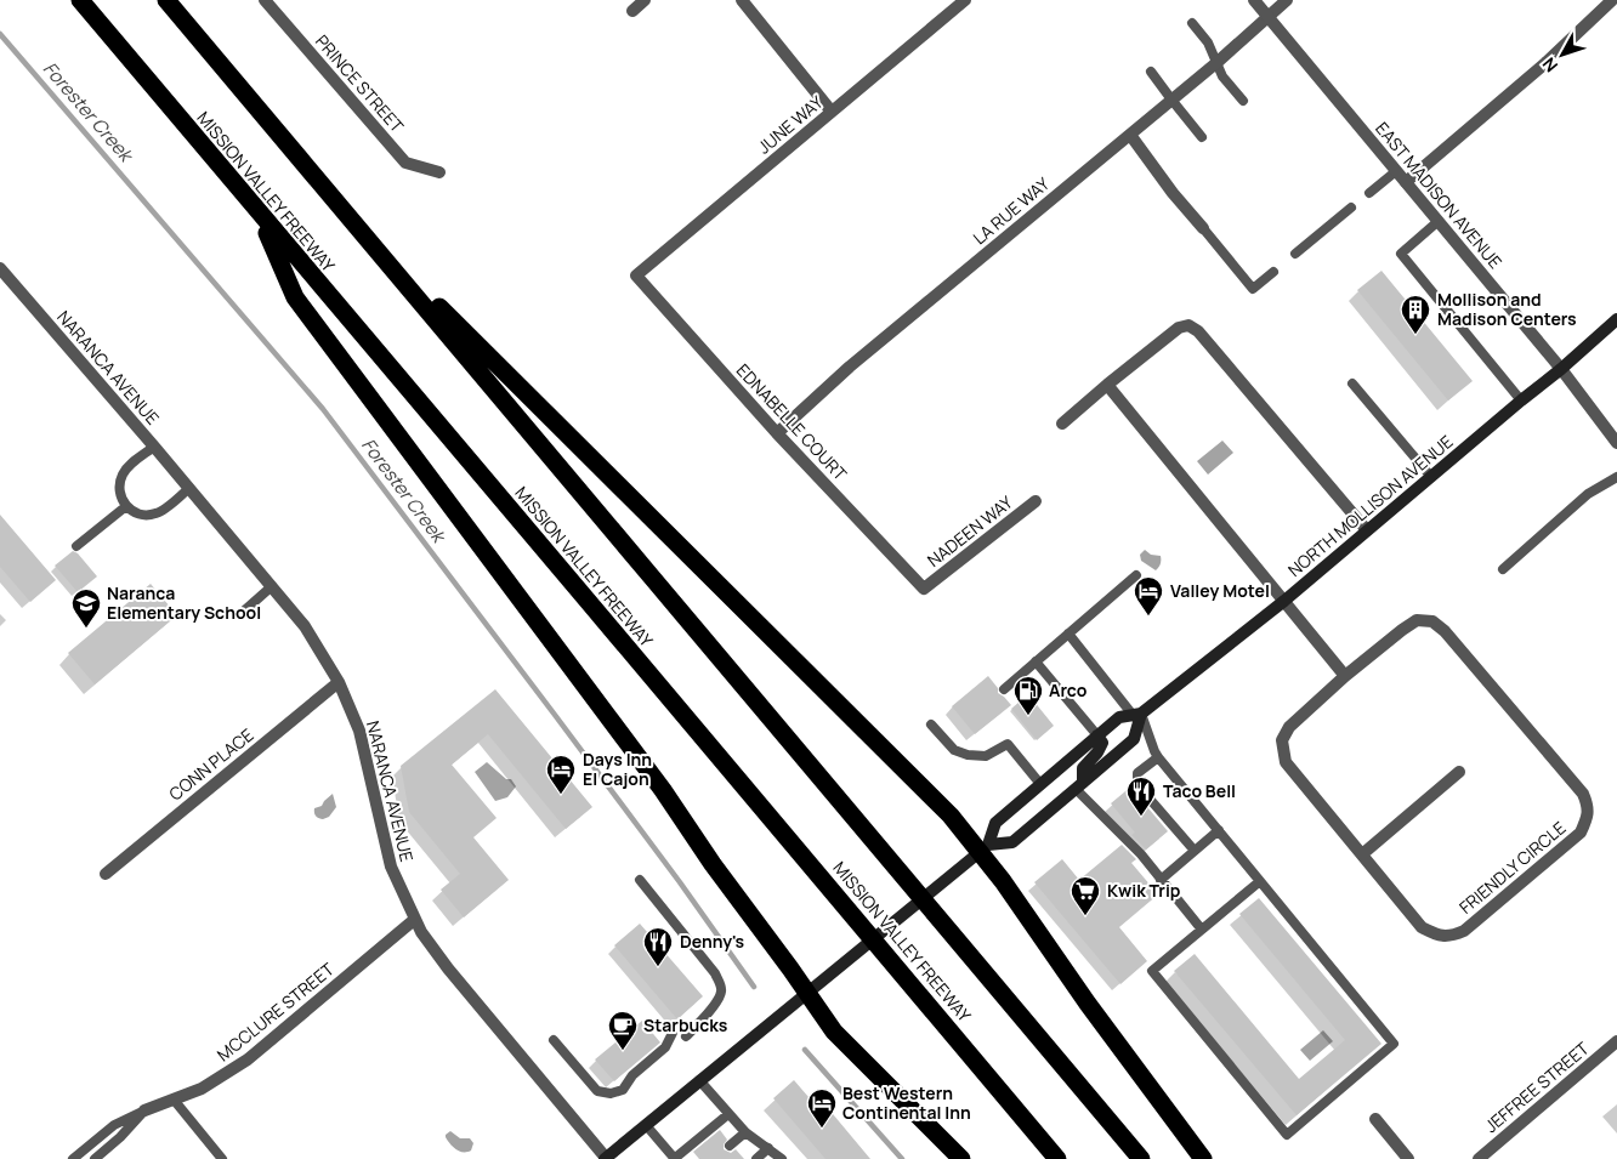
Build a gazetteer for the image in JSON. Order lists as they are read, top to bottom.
{
  "streets": {
    "highway": ["MISSION VALLEY FREEWAY"],
    "main road": ["NORTH MOLLISON AVENUE"],
    "street": [
      "PRINCE STREET",
      "JUNE WAY",
      "EAST MADISON AVENUE",
      "LA RUE WAY",
      "NARANCA AVENUE",
      "EDNABELLE COURT",
      "NADEEN WAY",
      "CONN PLACE",
      "FRIENDLY CIRCLE",
      "MCCLURE STREET",
      "JEFFREE STREET"
    ]
  },
  "crossings": [
    ["JUNE WAY", "EDNABELLE COURT"],
    ["EAST MADISON AVENUE", "LA RUE WAY"],
    ["EAST MADISON AVENUE", "NORTH MOLLISON AVENUE"],
    ["LA RUE WAY", "EDNABELLE COURT"],
    ["NARANCA AVENUE", "NORTH MOLLISON AVENUE"],
    ["NARANCA AVENUE", "CONN PLACE"],
    ["NARANCA AVENUE", "MCCLURE STREET"],
    ["EDNABELLE COURT", "NADEEN WAY"]
  ],
  "water": ["Forester Creek"],
  "places": {
    "building": ["Mollison and Madison Centers"],
    "hotel": ["Valley Motel", "Days Inn El Cajon", "Best Western Continental Inn"],
    "school or university": ["Naranca Elementary School"],
    "fuel station": ["Arco"],
    "restaurant": ["Taco Bell", "Denny's"],
    "supermarket": ["Kwik Trip"],
    "cafe": ["Starbucks"]
  },
  "north": "bottom left"
}
